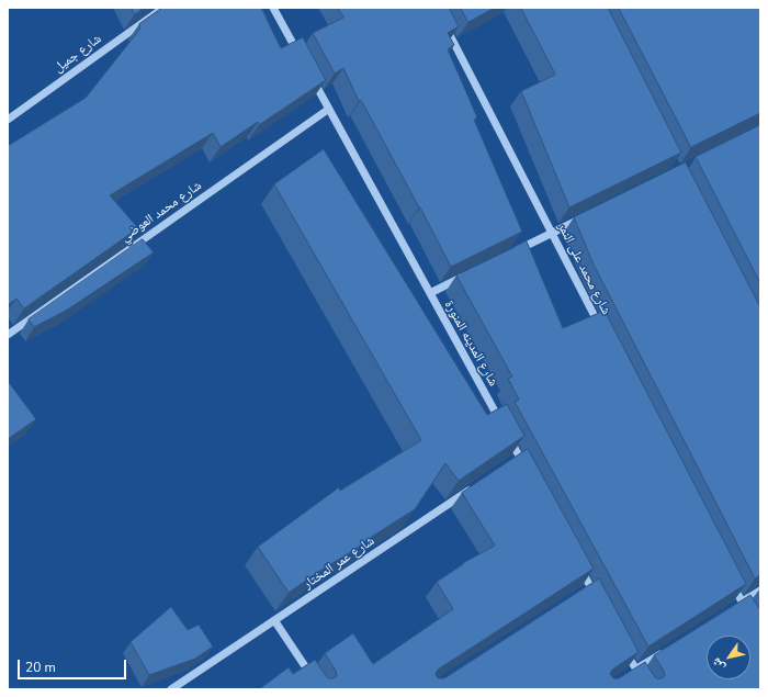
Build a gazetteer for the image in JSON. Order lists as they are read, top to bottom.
{
  "streets": {
    "street": [
      "شارع جميل",
      "شارع محمد العوضي",
      "شارع محمد على النمر",
      "شارع المدينه المنورة",
      "شارع عمر المختار"
    ]
  },
  "crossings": [
    ["شارع محمد العوضي", "شارع المدينه المنورة"]
  ],
  "scale_bar": "20 m",
  "north": "bottom left"
}
